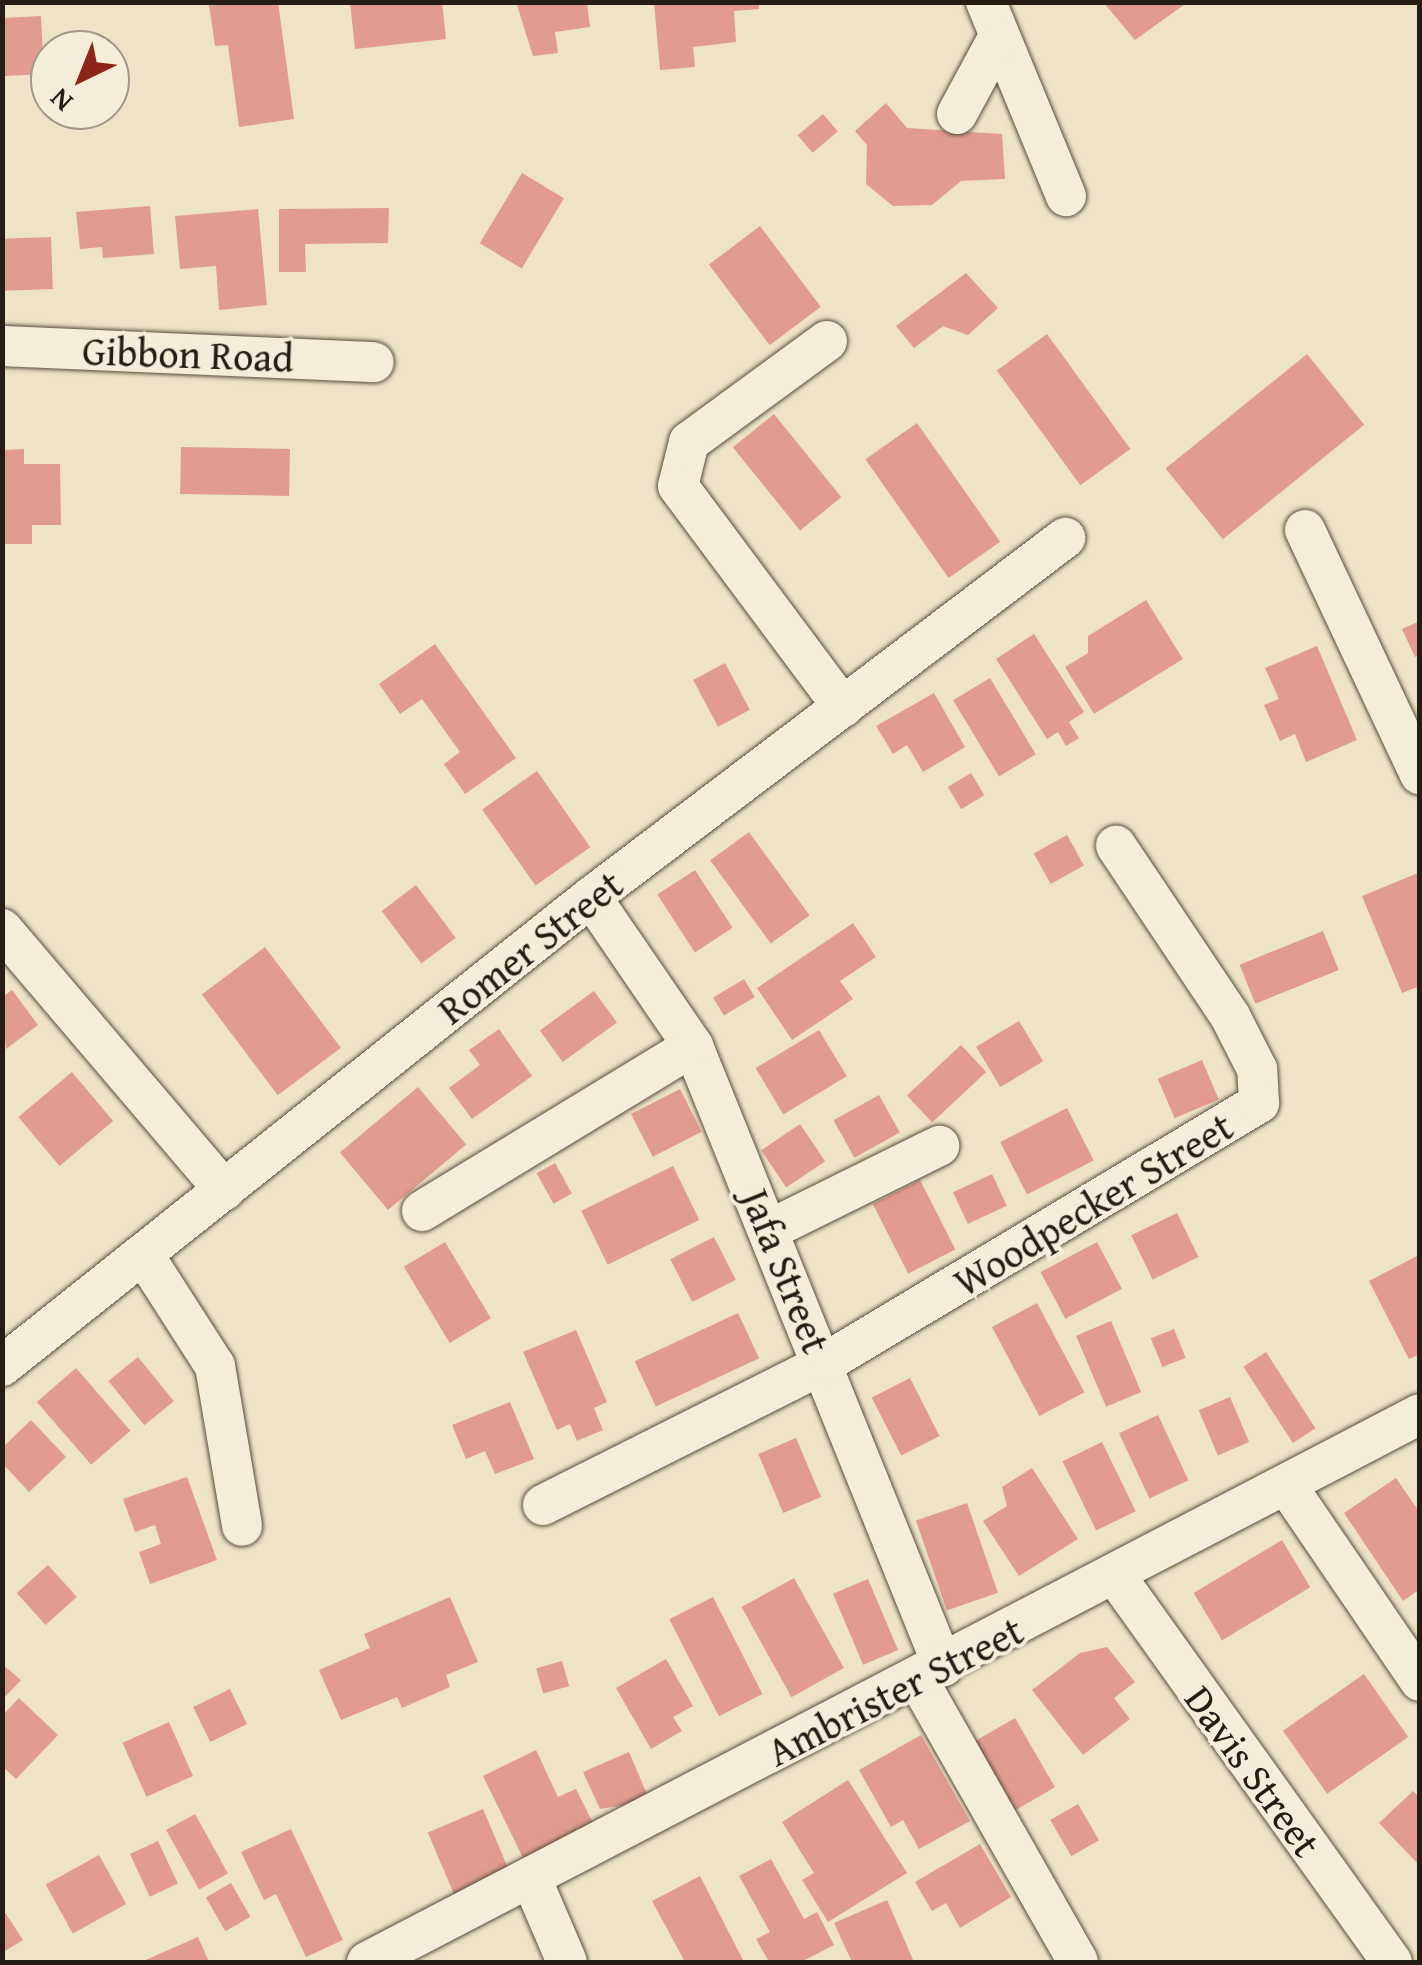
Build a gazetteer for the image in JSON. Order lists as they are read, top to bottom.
{
  "streets": {
    "street": [
      "Gibbon Road",
      "Romer Street",
      "Woodpecker Street",
      "Jafa Street",
      "Ambrister Street",
      "Davis Street"
    ]
  },
  "crossings": [
    ["Romer Street", "Jafa Street"],
    ["Woodpecker Street", "Jafa Street"],
    ["Jafa Street", "Ambrister Street"],
    ["Ambrister Street", "Davis Street"]
  ],
  "north": "bottom left"
}
